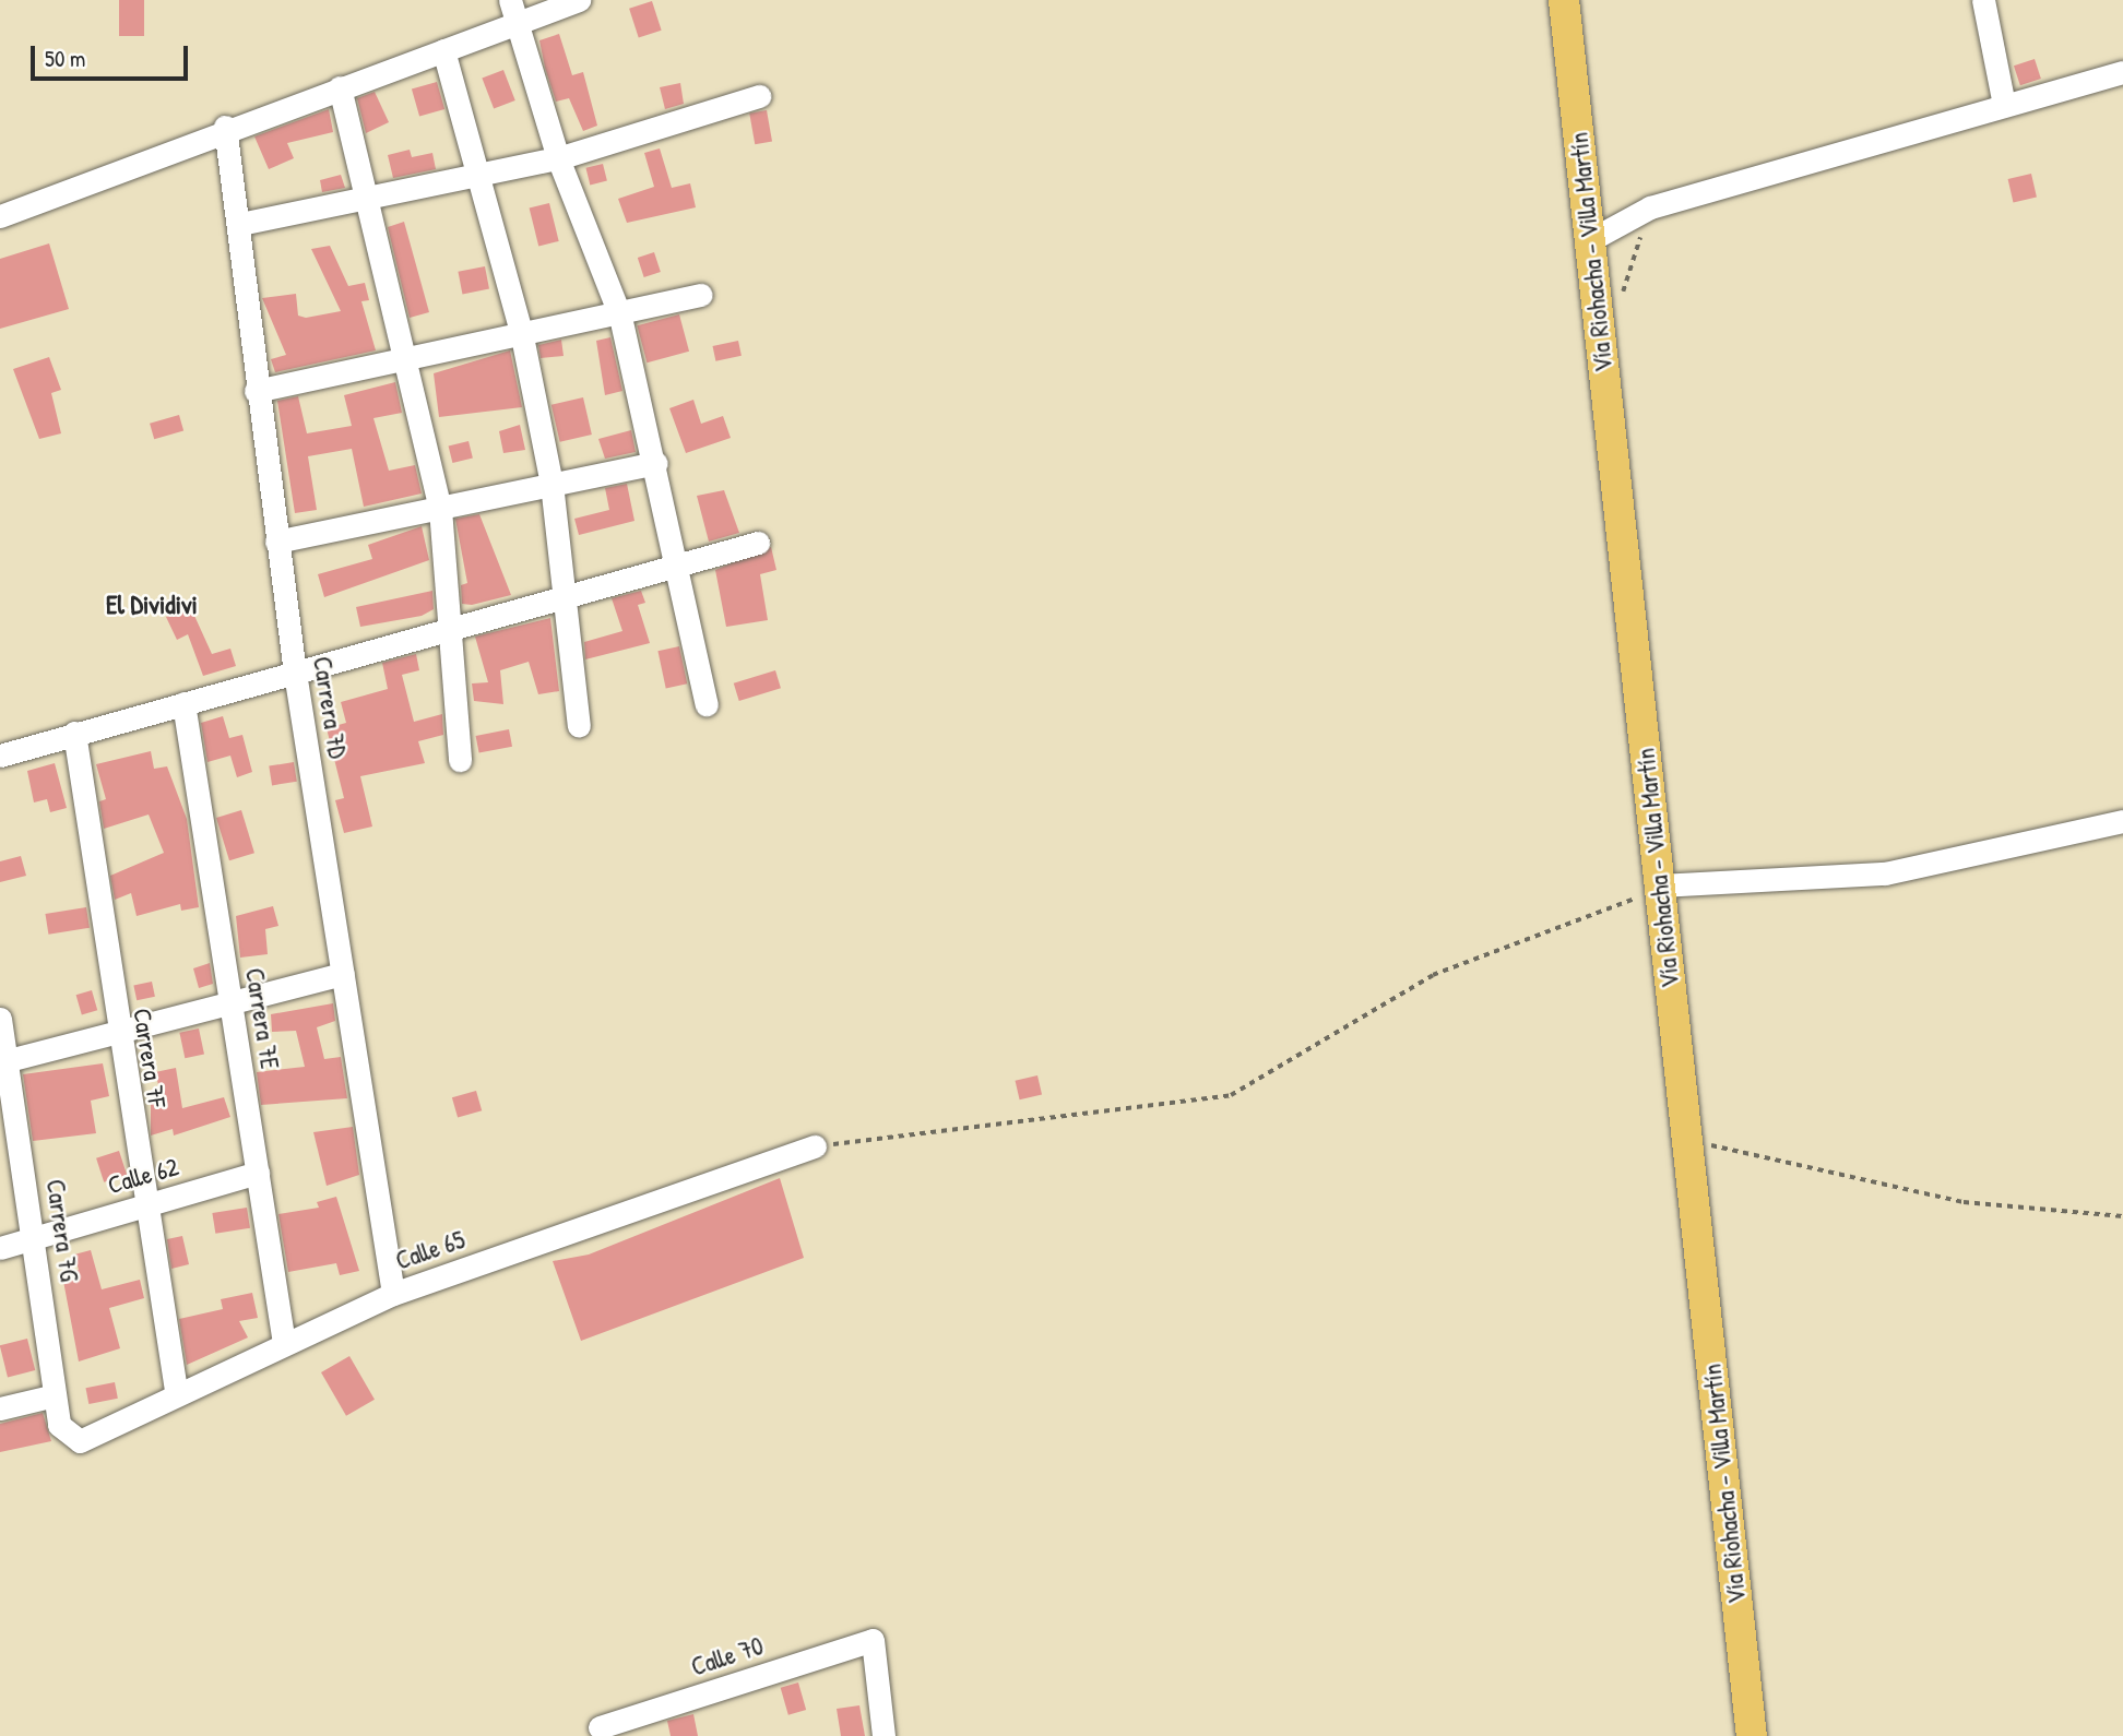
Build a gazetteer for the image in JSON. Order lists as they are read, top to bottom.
{
  "streets": {
    "main road": ["Vía Riohacha - Villa Martín"],
    "street": [
      "Carrera 7D",
      "Carrera 7E",
      "Carrera 7F",
      "Calle 62",
      "Carrera 7G",
      "Calle 65",
      "Calle 70"
    ]
  },
  "crossings": [
    ["Carrera 7D", "Calle 65"],
    ["Carrera 7E", "Calle 62"],
    ["Carrera 7E", "Calle 65"],
    ["Carrera 7F", "Calle 62"],
    ["Carrera 7F", "Calle 65"],
    ["Calle 62", "Carrera 7G"],
    ["Carrera 7G", "Calle 65"]
  ],
  "districts": ["El Dividivi"],
  "scale_bar": "50 m"
}
